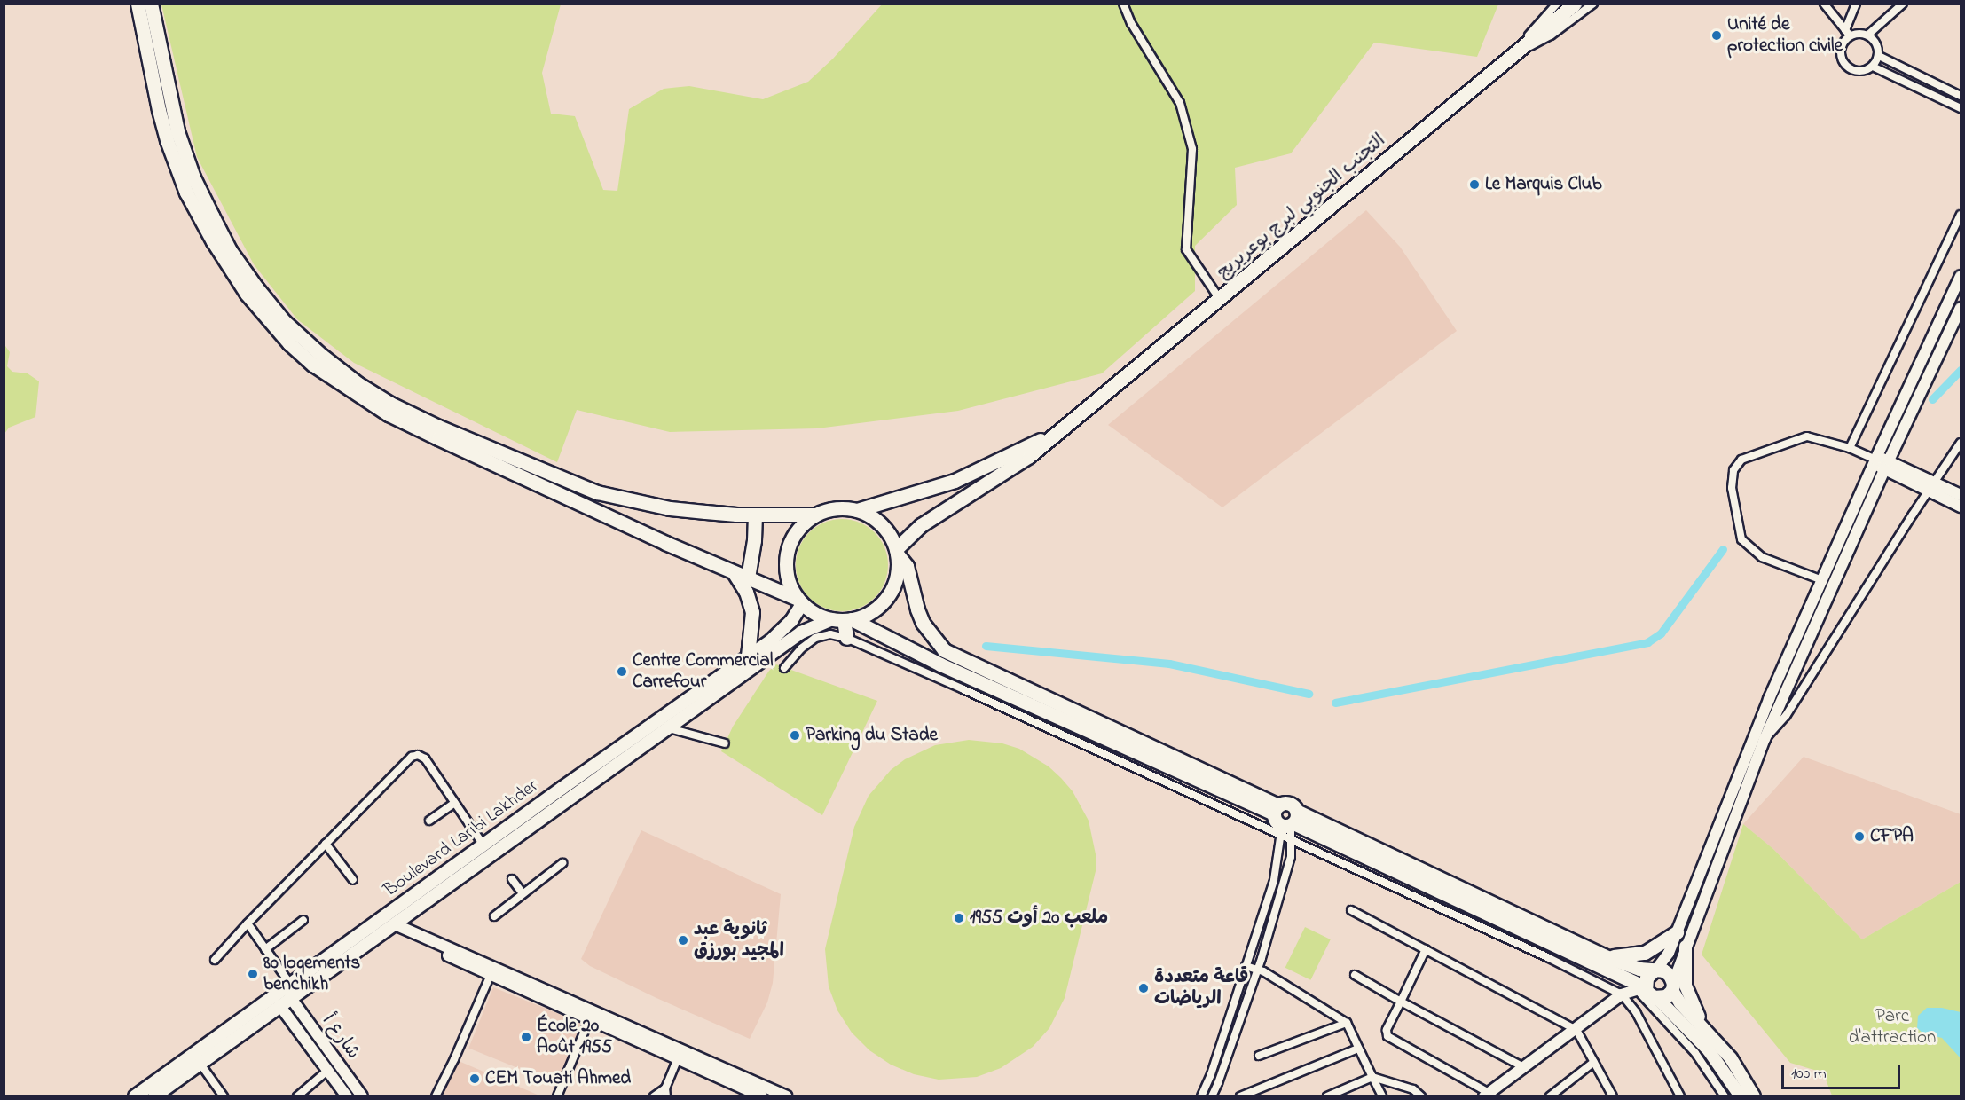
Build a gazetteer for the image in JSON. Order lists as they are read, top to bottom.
{
  "streets": {
    "highway": ["التجنب الجنوبي لبرج بوعريريج"],
    "main road": ["Boulevard Laribi Lakhder", "شارع أ"]
  },
  "crossings": [
    ["التجنب الجنوبي لبرج بوعريريج", "Boulevard Laribi Lakhder"],
    ["Boulevard Laribi Lakhder", "شارع أ"]
  ],
  "parks": ["Parc d'attraction"],
  "places": [
    "Unité de protection civile",
    "Le Marquis Club",
    "Centre Commercial Carrefour",
    "Parking du Stade",
    "CFPA",
    "ملعب 20 أوت 1955",
    "ثانوية عبد المجيد بورزق",
    "80 logements benchikh",
    "قاعة متعددة الرياضات",
    "École 20 Août 1955",
    "CEM Touati Ahmed"
  ],
  "scale_bar": "100 m"
}
